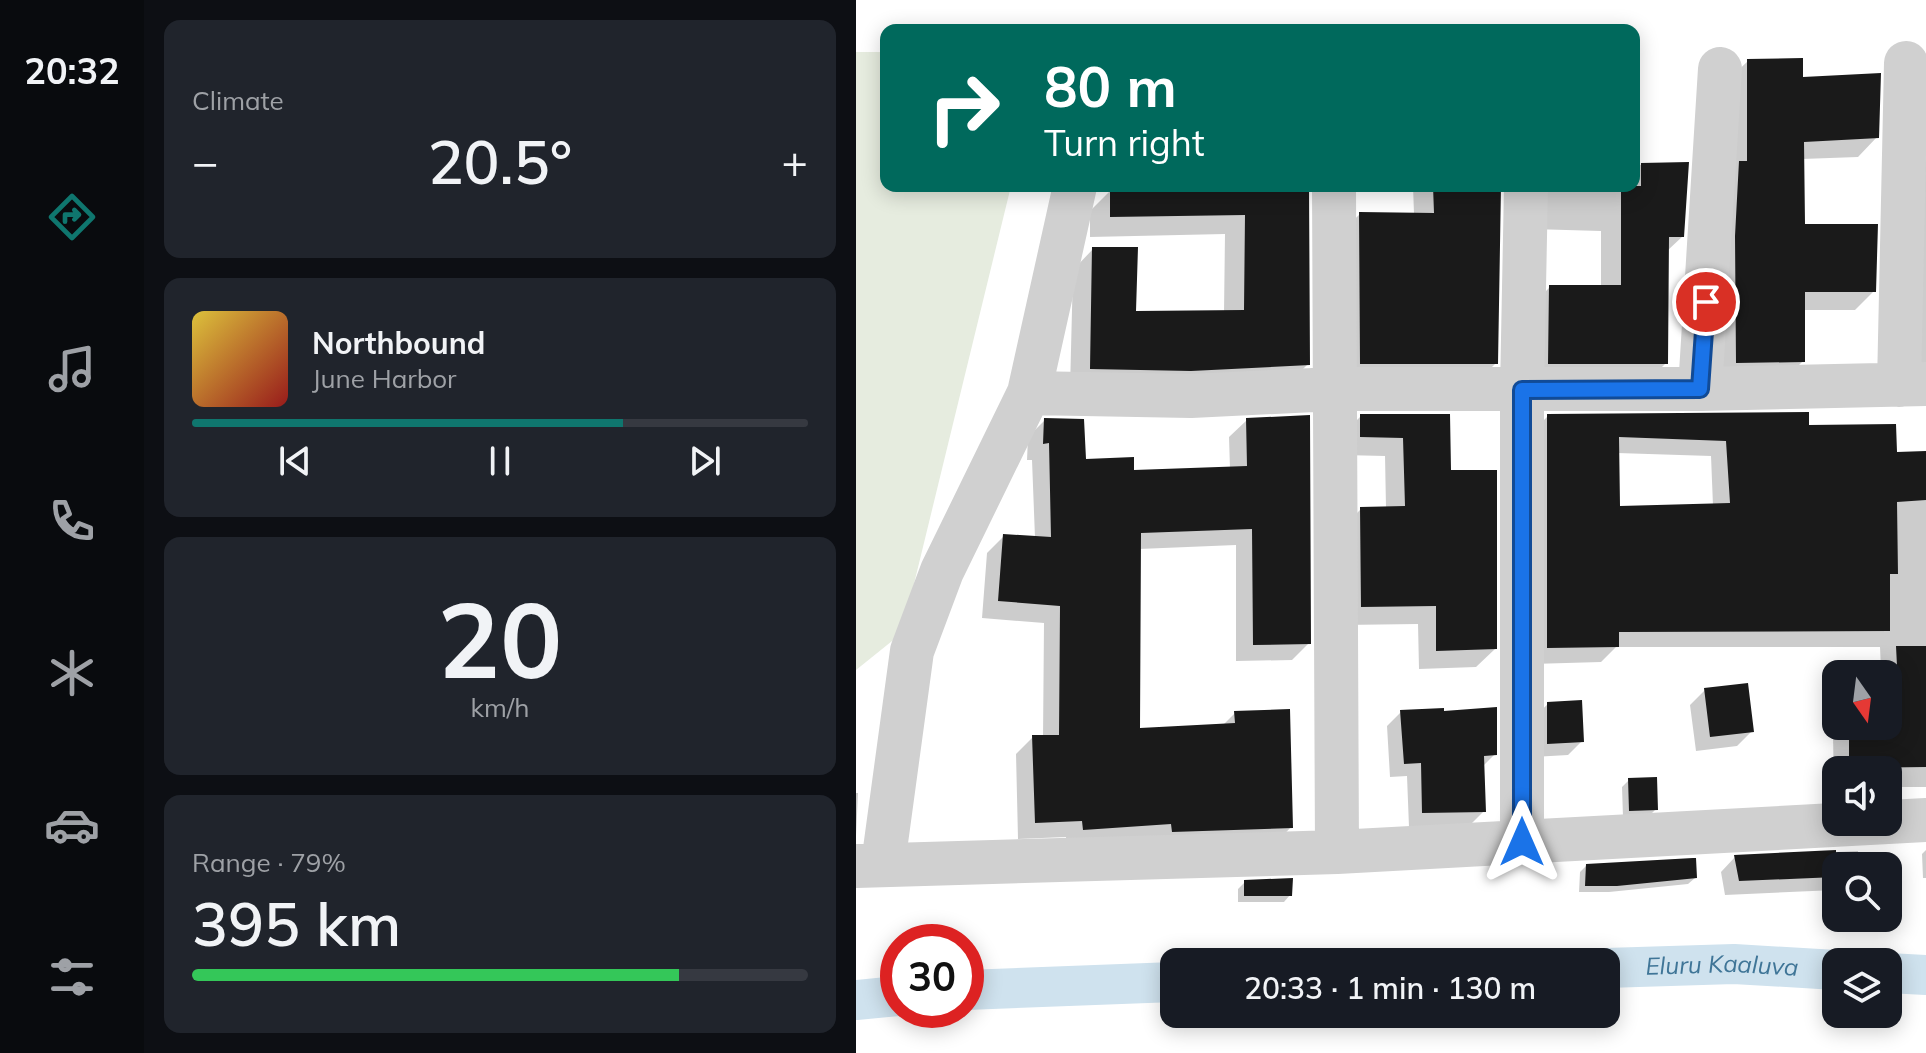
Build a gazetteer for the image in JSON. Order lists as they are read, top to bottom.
{
  "water": ["Eluru Kaaluva"],
  "north": "bottom",
  "page": {
    "tabs": "20:32",
    "tile": [
      "Climate",
      ["20", "km/h"],
      ["Range · 79%", "395 km"]
    ],
    "turn": ["80 m", "Turn right"],
    "heat": ["−", "20.5°", "+"],
    "song": ["Northbound", "June Harbor"],
    "limit": "30",
    "trip": "20:33 · 1 min · 130 m"
  }
}
